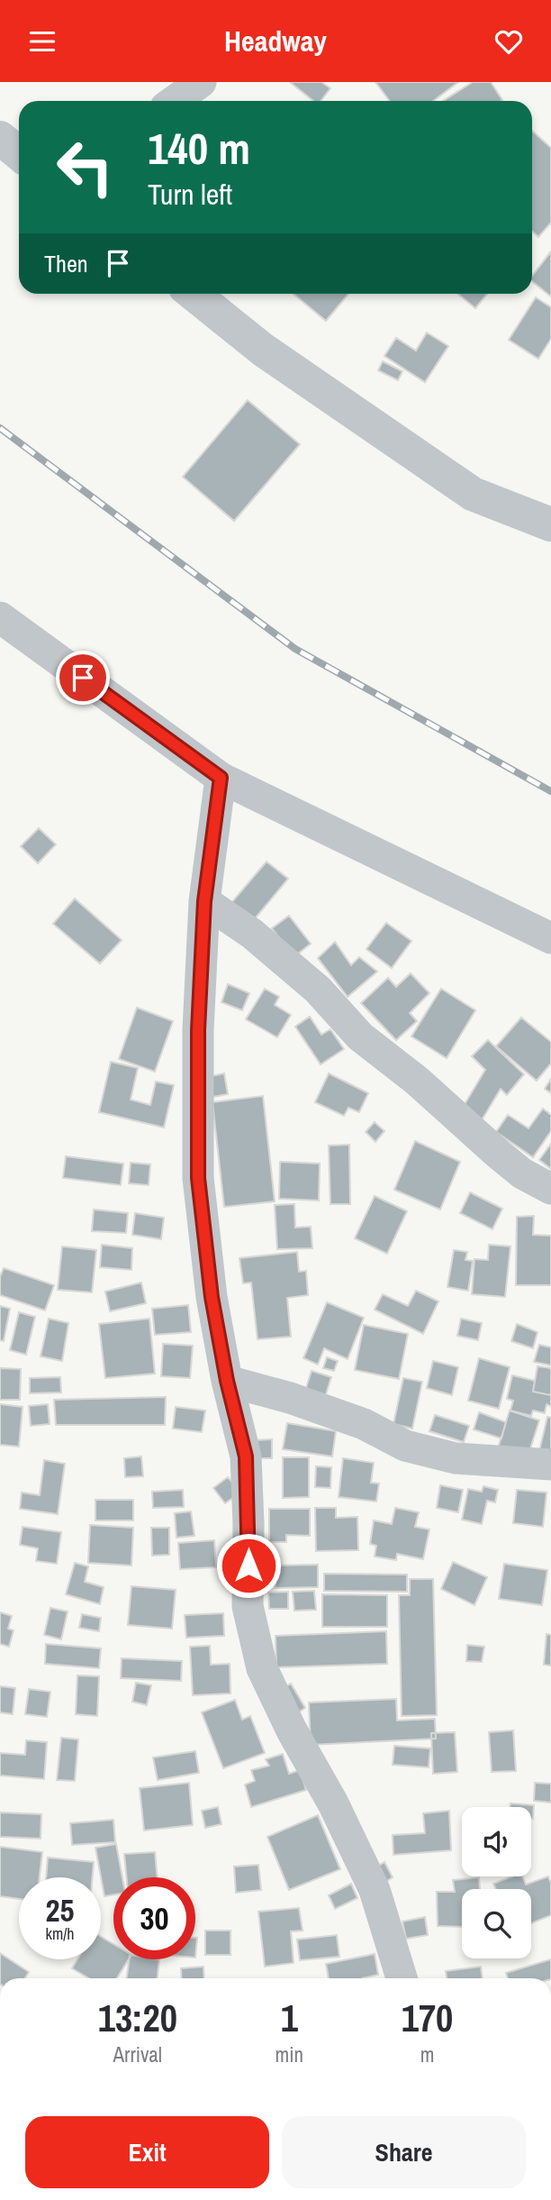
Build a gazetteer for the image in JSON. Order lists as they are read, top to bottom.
{
  "page": {
    "header": "Headway",
    "turn": ["140 m", "Turn left"],
    "then": "Then",
    "speed": "25 km/h",
    "limit": "30",
    "eta": [
      "13:20",
      "Arrival",
      "1",
      "min",
      "170",
      "m"
    ],
    "buttons": ["Exit", "Share"]
  }
}
